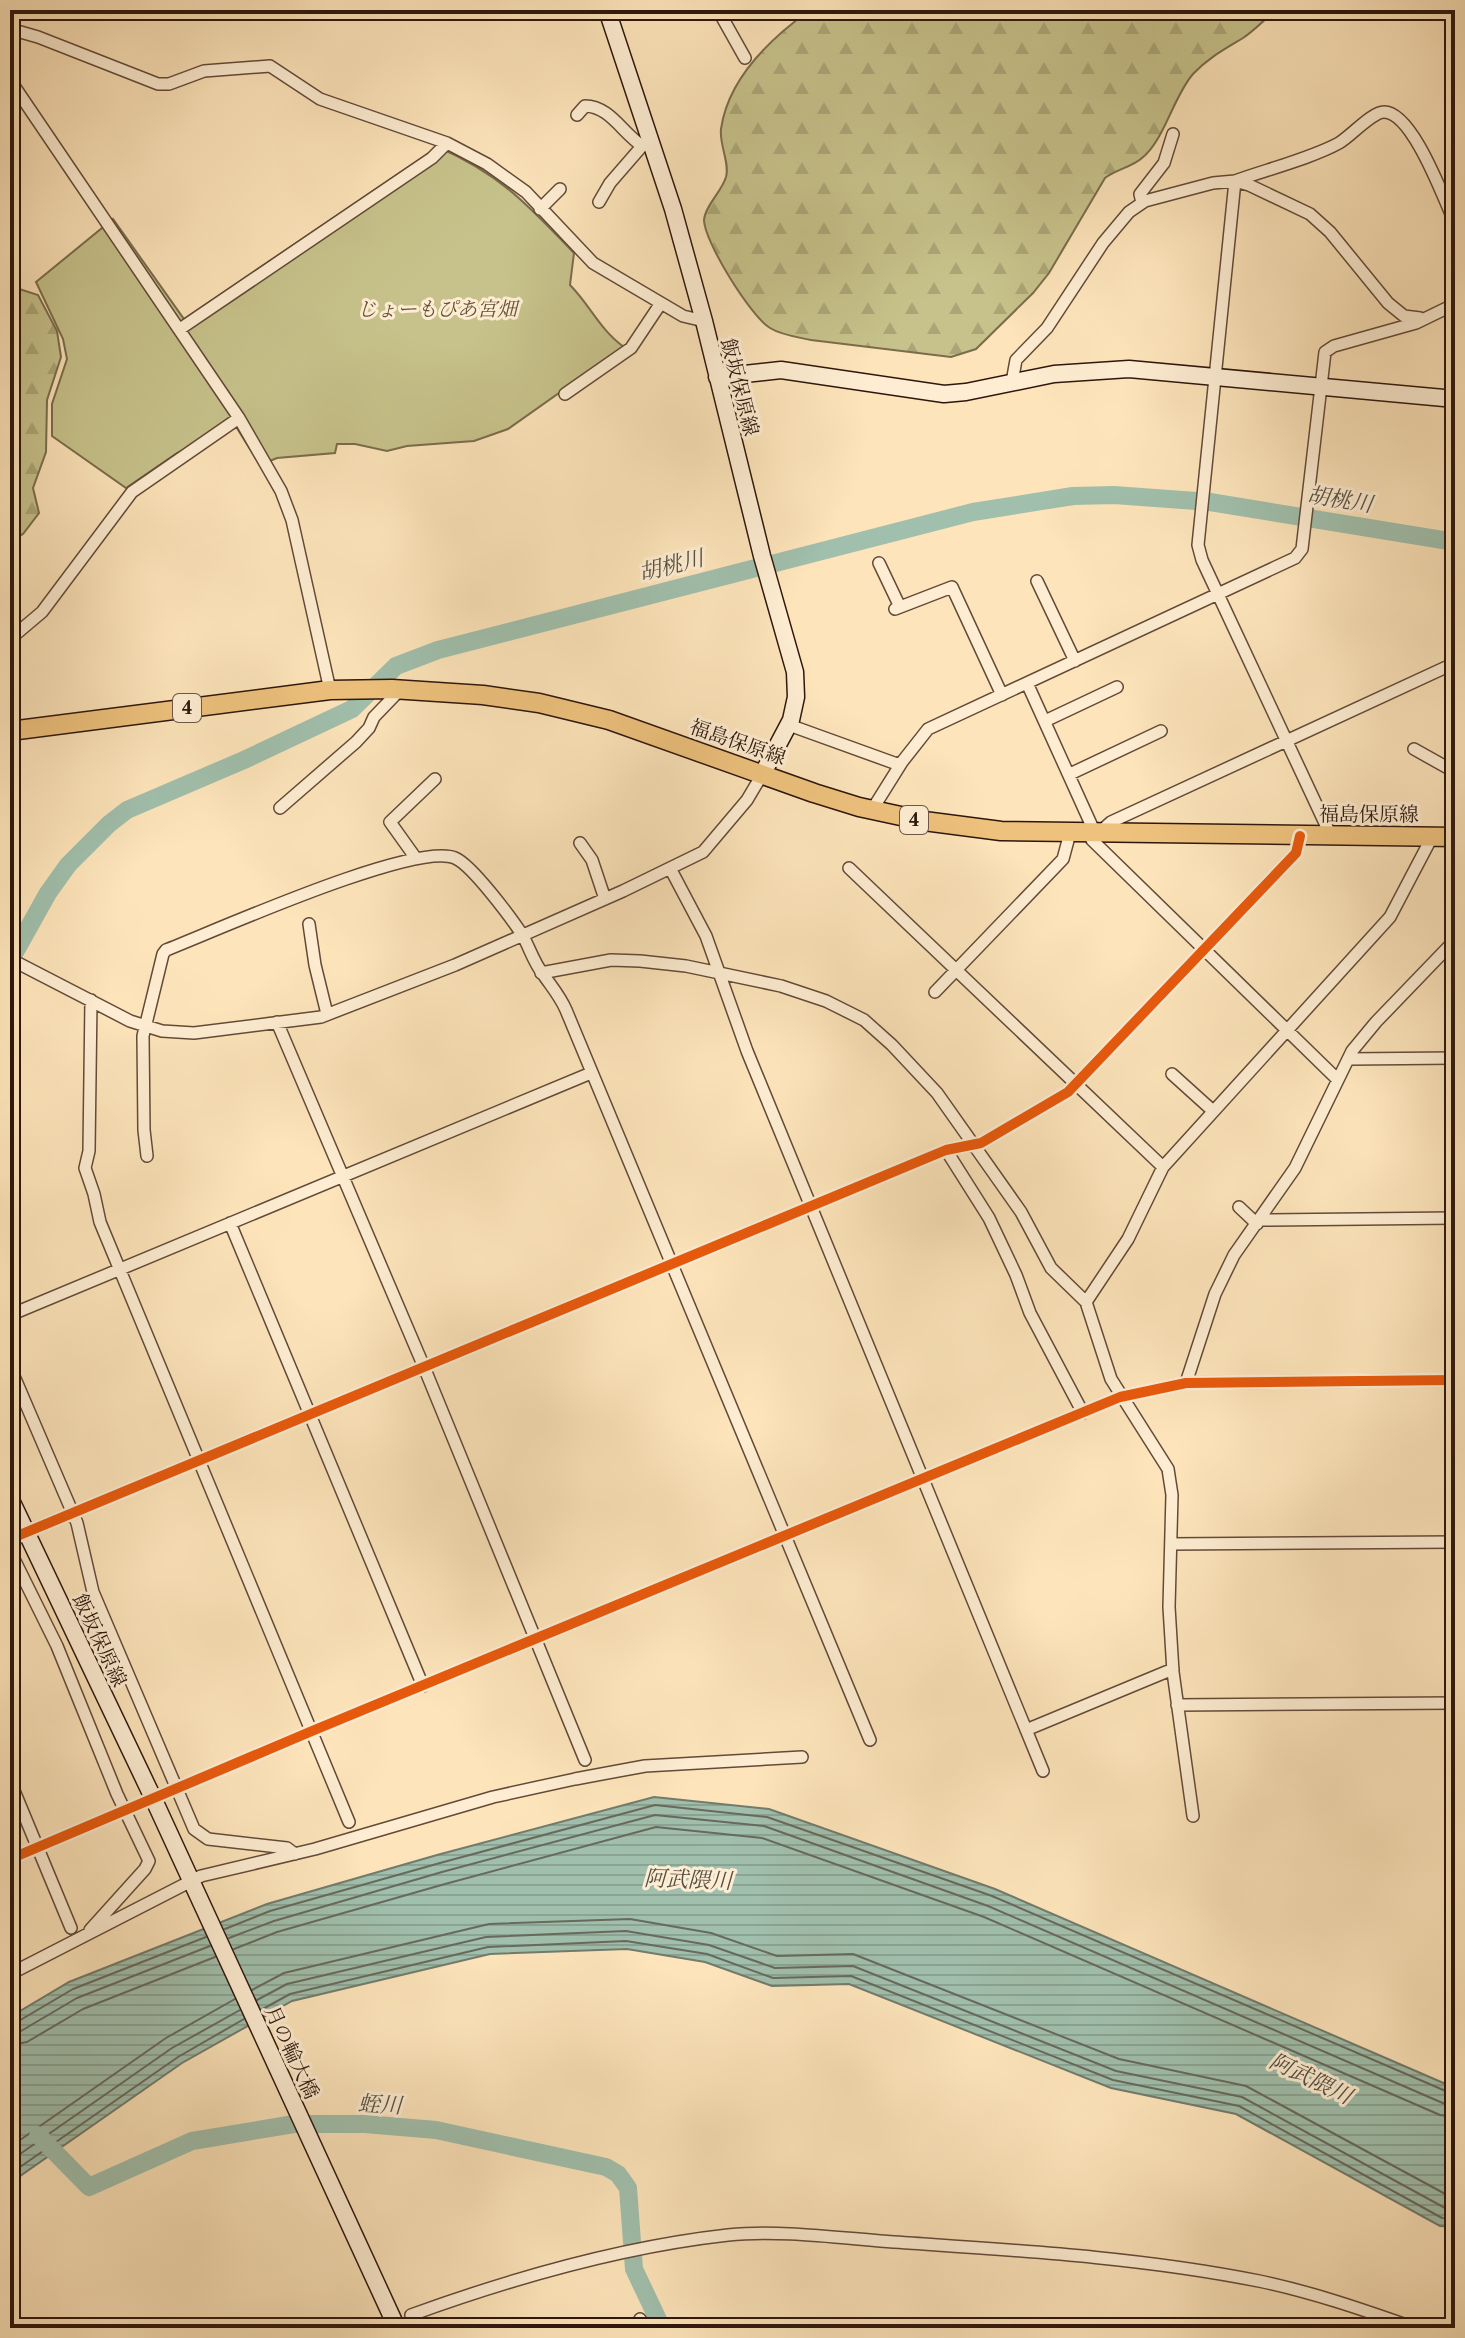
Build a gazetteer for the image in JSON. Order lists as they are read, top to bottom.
{
  "streets": {
    "main road": [
      "飯坂保原線",
      "4",
      "福島保原線",
      "月の輪大橋"
    ]
  },
  "crossings": [
    ["飯坂保原線", "福島保原線"],
    ["飯坂保原線", "月の輪大橋"]
  ],
  "water": ["胡桃川", "阿武隈川", "蛭川"],
  "parks": ["じょーもぴあ宮畑"]
}
